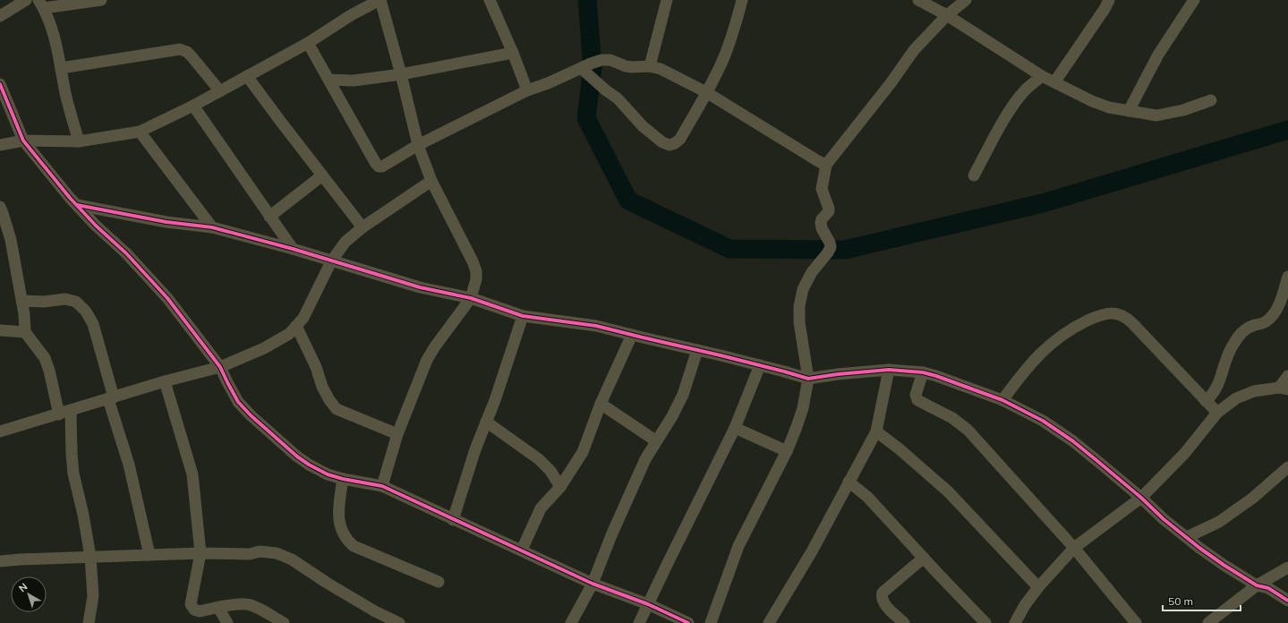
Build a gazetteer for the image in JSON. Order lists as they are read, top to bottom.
{
  "scale_bar": "50 m",
  "north": "top left"
}
